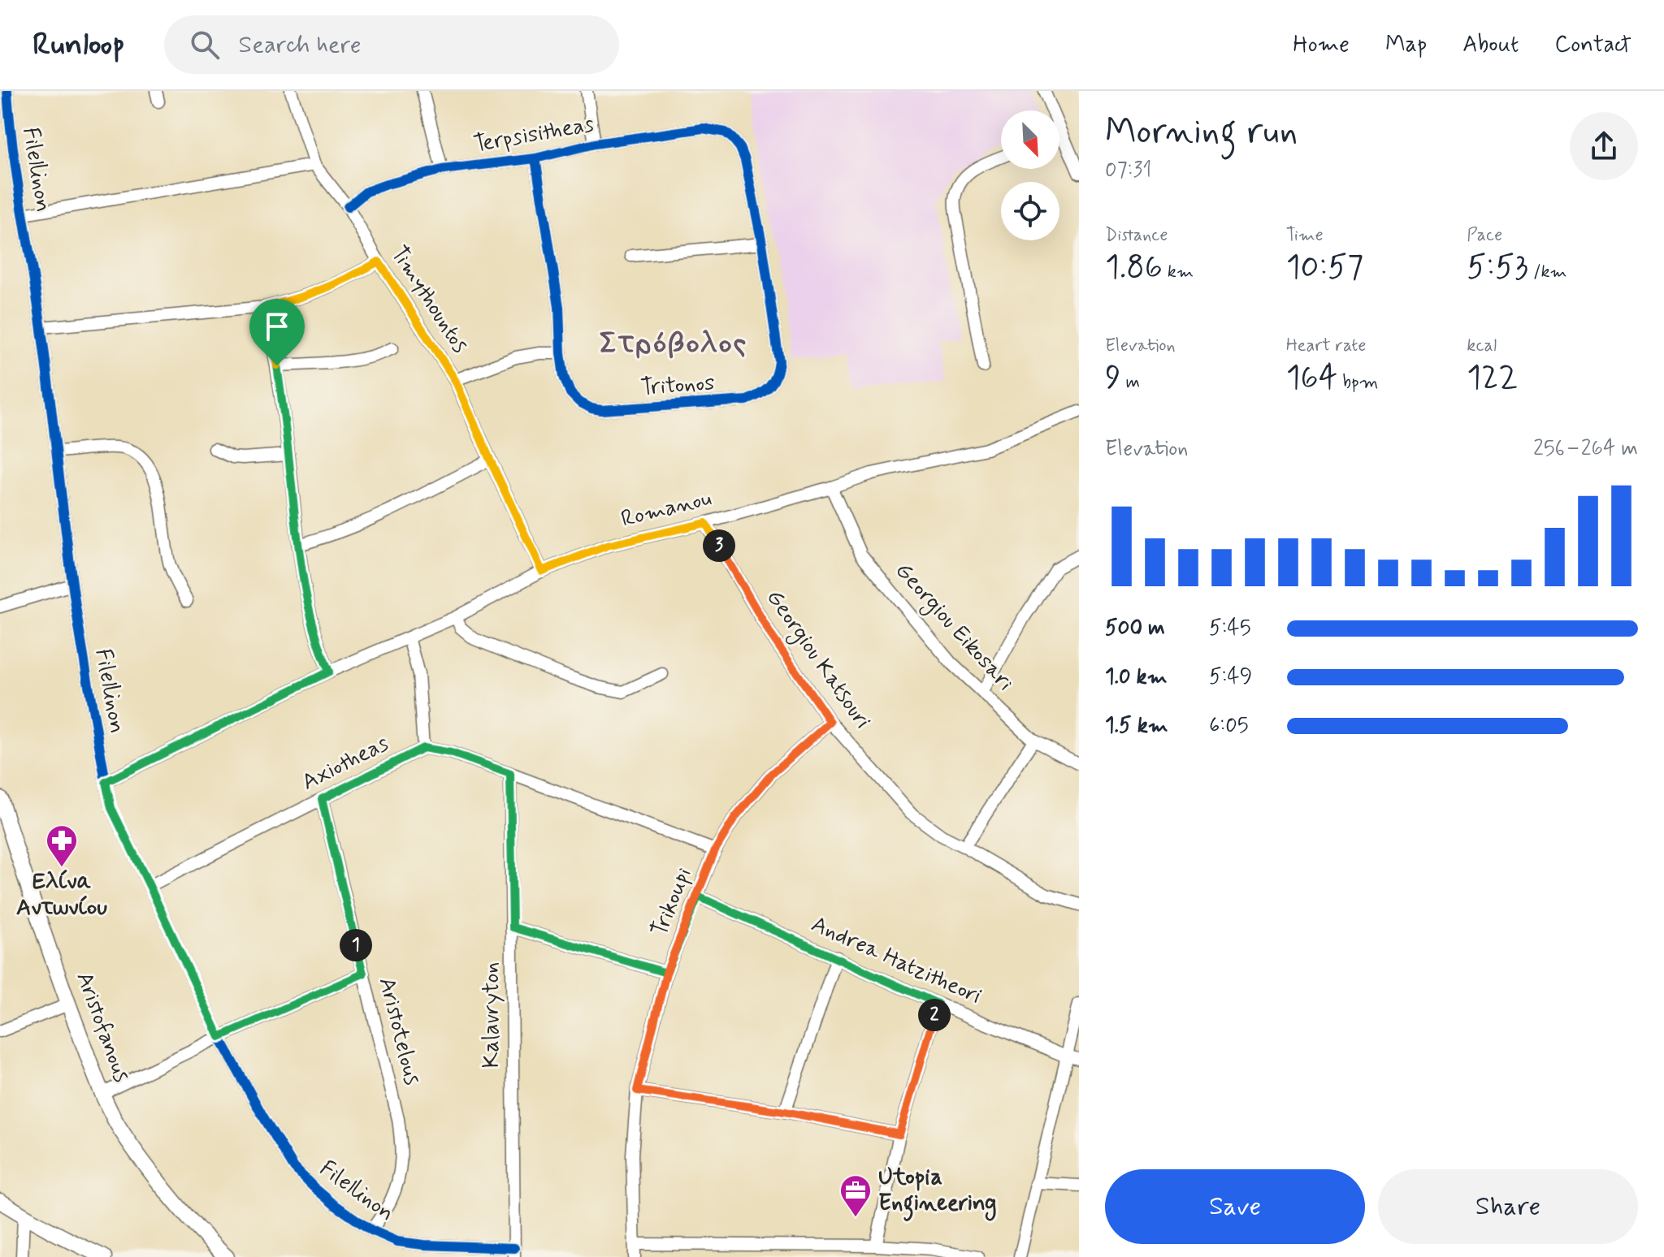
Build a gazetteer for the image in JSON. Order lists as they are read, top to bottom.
{
  "streets": {
    "street": [
      "Terpsisitheas",
      "Filellinon",
      "Timythountos",
      "Tritonos",
      "Romanou",
      "Georgiou Eikosari",
      "Georgiou Katsouri",
      "Axiotheas",
      "Trikoupi",
      "Andrea Hatzitheori",
      "Kalavryton",
      "Aristofanous",
      "Aristotelous"
    ]
  },
  "crossings": [
    ["Terpsisitheas", "Timythountos"],
    ["Terpsisitheas", "Tritonos"],
    ["Filellinon", "Romanou"],
    ["Filellinon", "Axiotheas"],
    ["Filellinon", "Kalavryton"],
    ["Filellinon", "Aristotelous"],
    ["Timythountos", "Romanou"],
    ["Romanou", "Georgiou Eikosari"],
    ["Romanou", "Georgiou Katsouri"],
    ["Georgiou Katsouri", "Trikoupi"],
    ["Axiotheas", "Trikoupi"],
    ["Axiotheas", "Kalavryton"],
    ["Axiotheas", "Aristotelous"],
    ["Trikoupi", "Andrea Hatzitheori"]
  ],
  "districts": ["Στρόβολος"],
  "places": {
    "pharmacy": ["Ελίνα Αντωνίου"],
    "office": ["Utopia Engineering"]
  },
  "north": "bottom right",
  "page": {
    "header": "Runloop",
    "search": "Search here",
    "nav": [
      "Home",
      "Map",
      "About",
      "Contact"
    ],
    "heading": ["Morning run", "07:31"],
    "stats": [
      ["Distance", "1.86 km"],
      ["Time", "10:57"],
      ["Pace", "5:53 /km"],
      ["Elevation", "9 m"],
      ["Heart rate", "164 bpm"],
      ["kcal", "122"]
    ],
    "chart": ["Elevation", "256–264 m"],
    "pins": ["3", "1", "2"],
    "list": [
      {
        "name": "500 m",
        "note": "5:45"
      },
      {
        "name": "1.0 km",
        "note": "5:49"
      },
      {
        "name": "1.5 km",
        "note": "6:05"
      }
    ],
    "buttons": ["Save", "Share"]
  }
}
